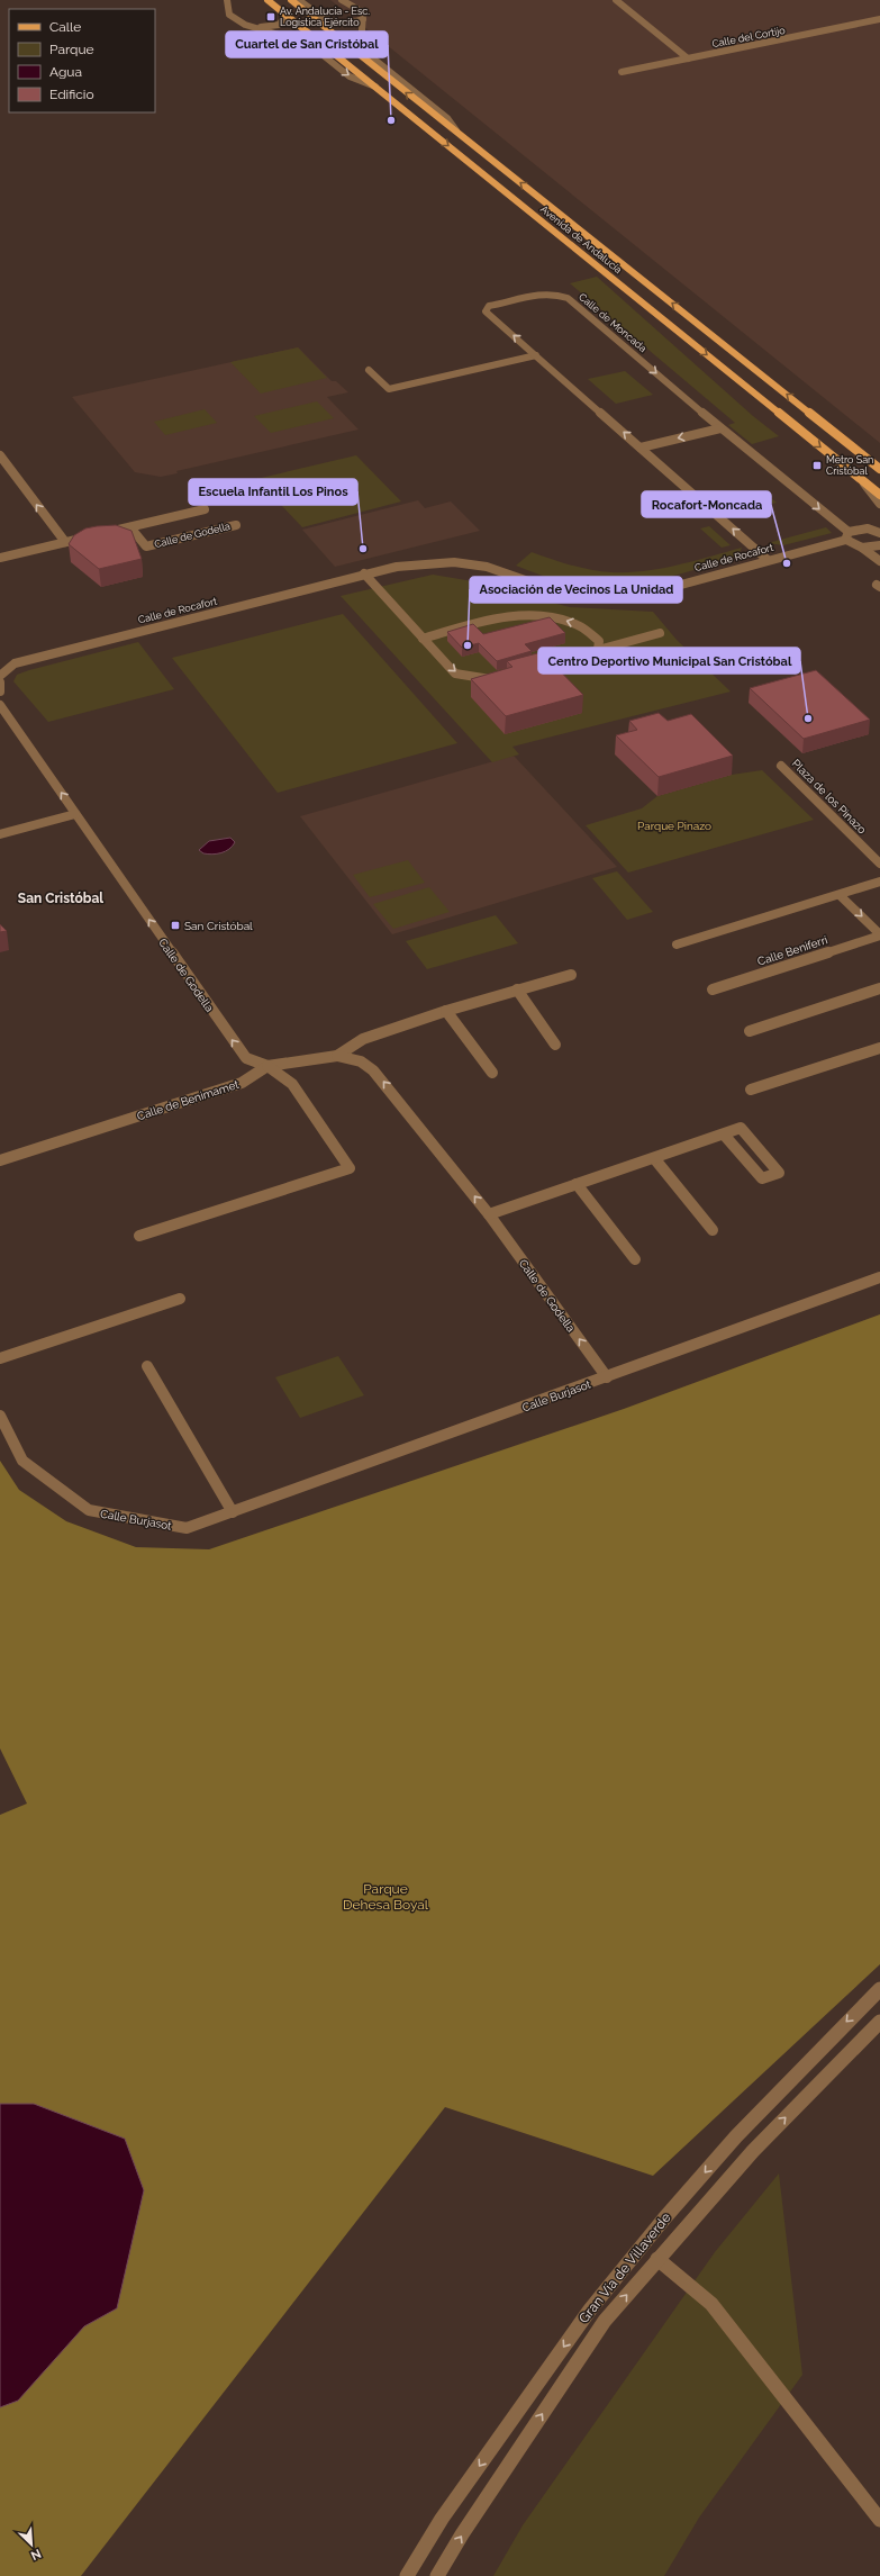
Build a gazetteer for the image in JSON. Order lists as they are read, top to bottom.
{
  "streets": {
    "main road": ["Avenida de Andalucía"],
    "street": [
      "Calle del Cortijo",
      "Calle de Moncada",
      "Calle de Godella",
      "Calle de Rocafort",
      "Plaza de los Pinazo",
      "Calle Beniferri",
      "Calle de Benimamet",
      "Calle Burjasot",
      "Gran Vía de Villaverde"
    ]
  },
  "crossings": [
    ["Calle de Moncada", "Calle de Rocafort"],
    ["Calle de Godella", "Calle de Benimamet"],
    ["Calle de Godella", "Calle Burjasot"]
  ],
  "one_way": ["Calle de Godella"],
  "districts": ["San Cristóbal"],
  "parks": ["Parque Pinazo", "Parque Dehesa Boyal"],
  "places": {
    "transit": ["Av. Andalucía - Esc. Logística Ejército", "Metro San Cristóbal", "San Cristóbal"],
    "other": [
      "Cuartel de San Cristóbal",
      "Escuela Infantil Los Pinos",
      "Rocafort-Moncada",
      "Asociación de Vecinos La Unidad",
      "Centro Deportivo Municipal San Cristóbal"
    ]
  },
  "legend": [
    "Calle",
    "Parque",
    "Agua",
    "Edificio"
  ],
  "north": "bottom right"
}
